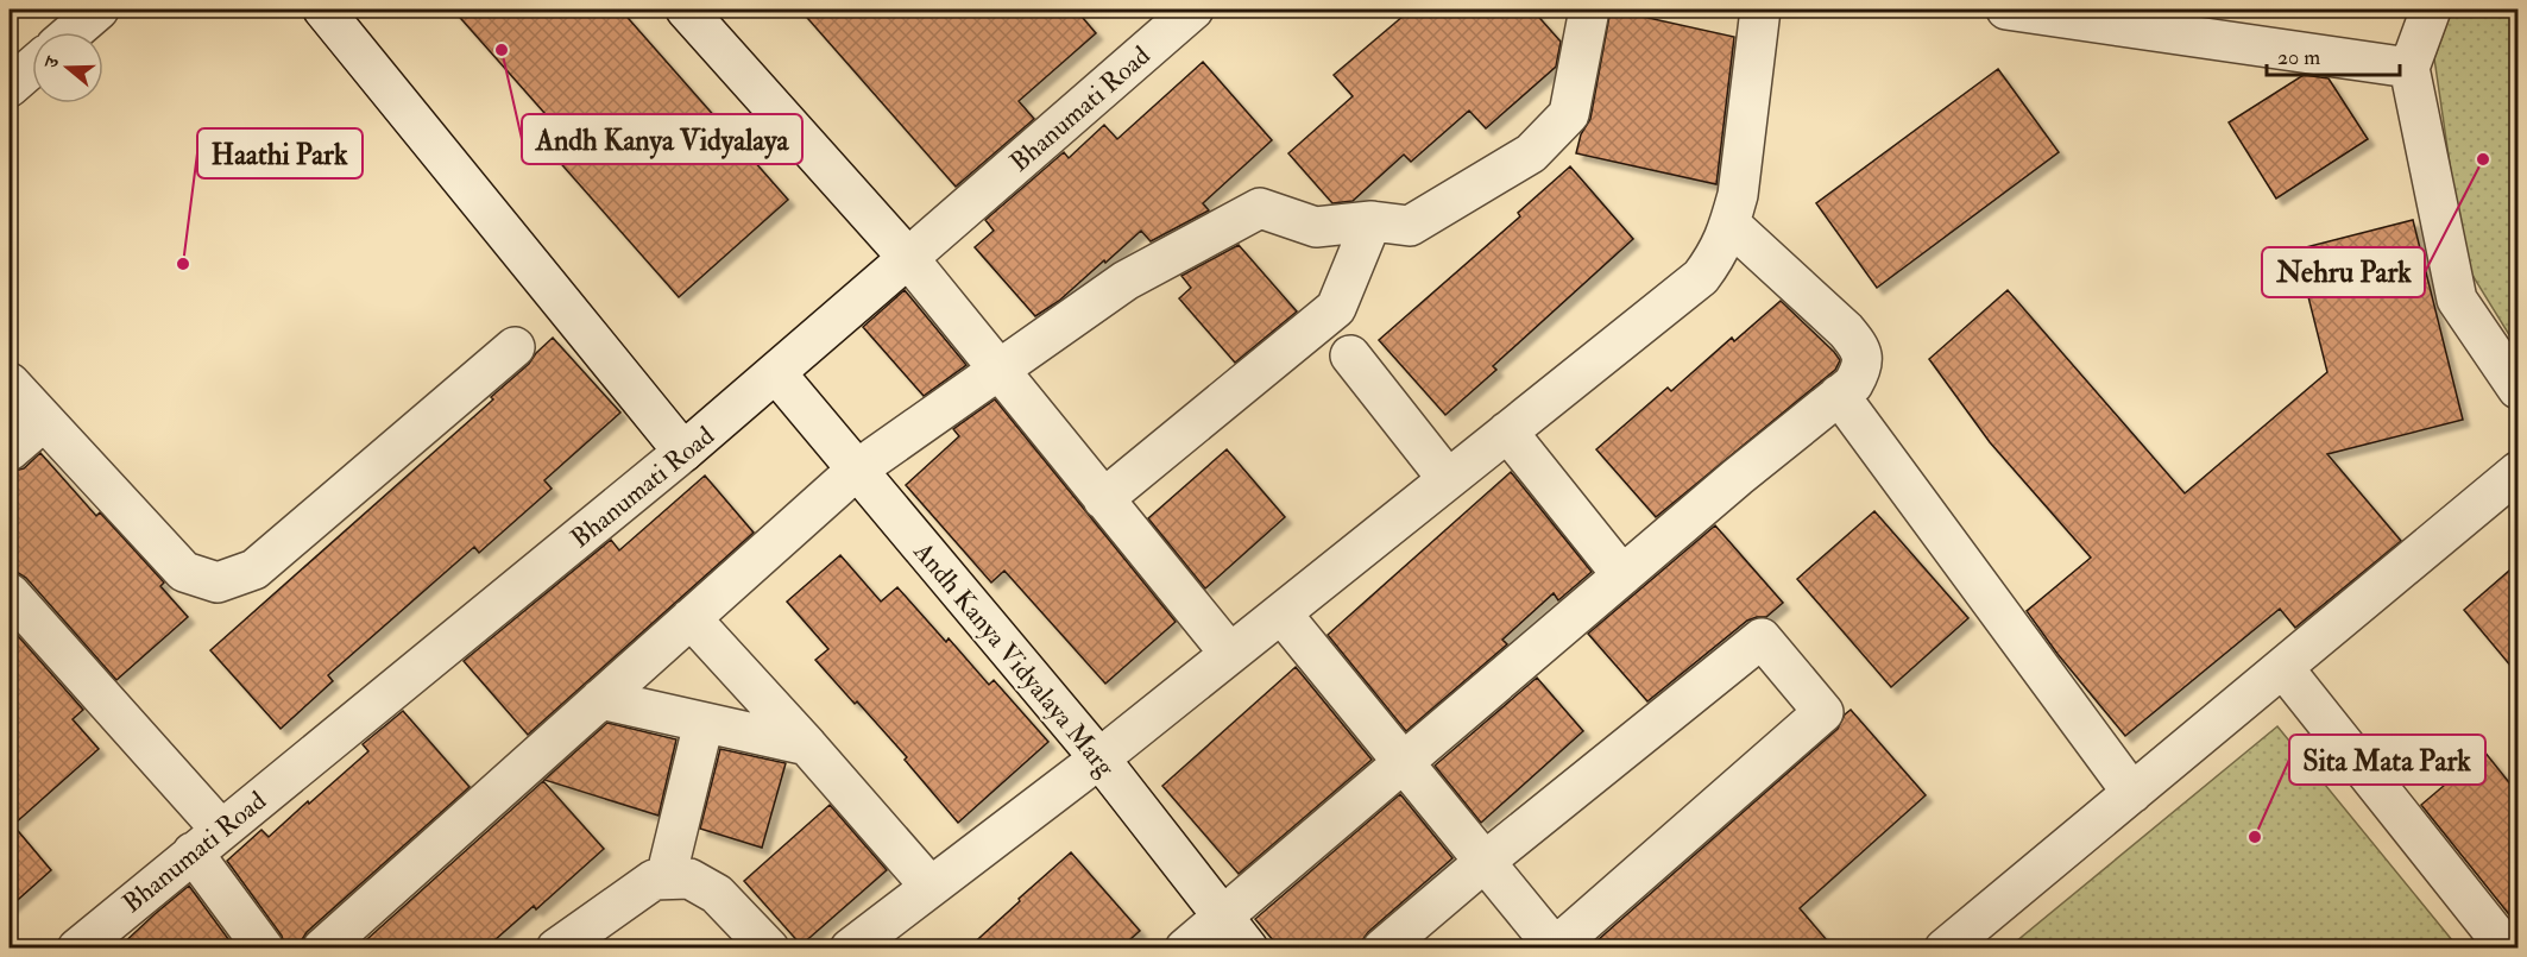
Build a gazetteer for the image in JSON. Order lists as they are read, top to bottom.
{
  "streets": {
    "street": ["Bhanumati Road", "Andh Kanya Vidyalaya Marg"]
  },
  "crossings": [
    ["Bhanumati Road", "Andh Kanya Vidyalaya Marg"]
  ],
  "places": [
    "Andh Kanya Vidyalaya",
    "Nehru Park",
    "Haathi Park",
    "Sita Mata Park"
  ],
  "scale_bar": "20 m",
  "north": "left"
}
